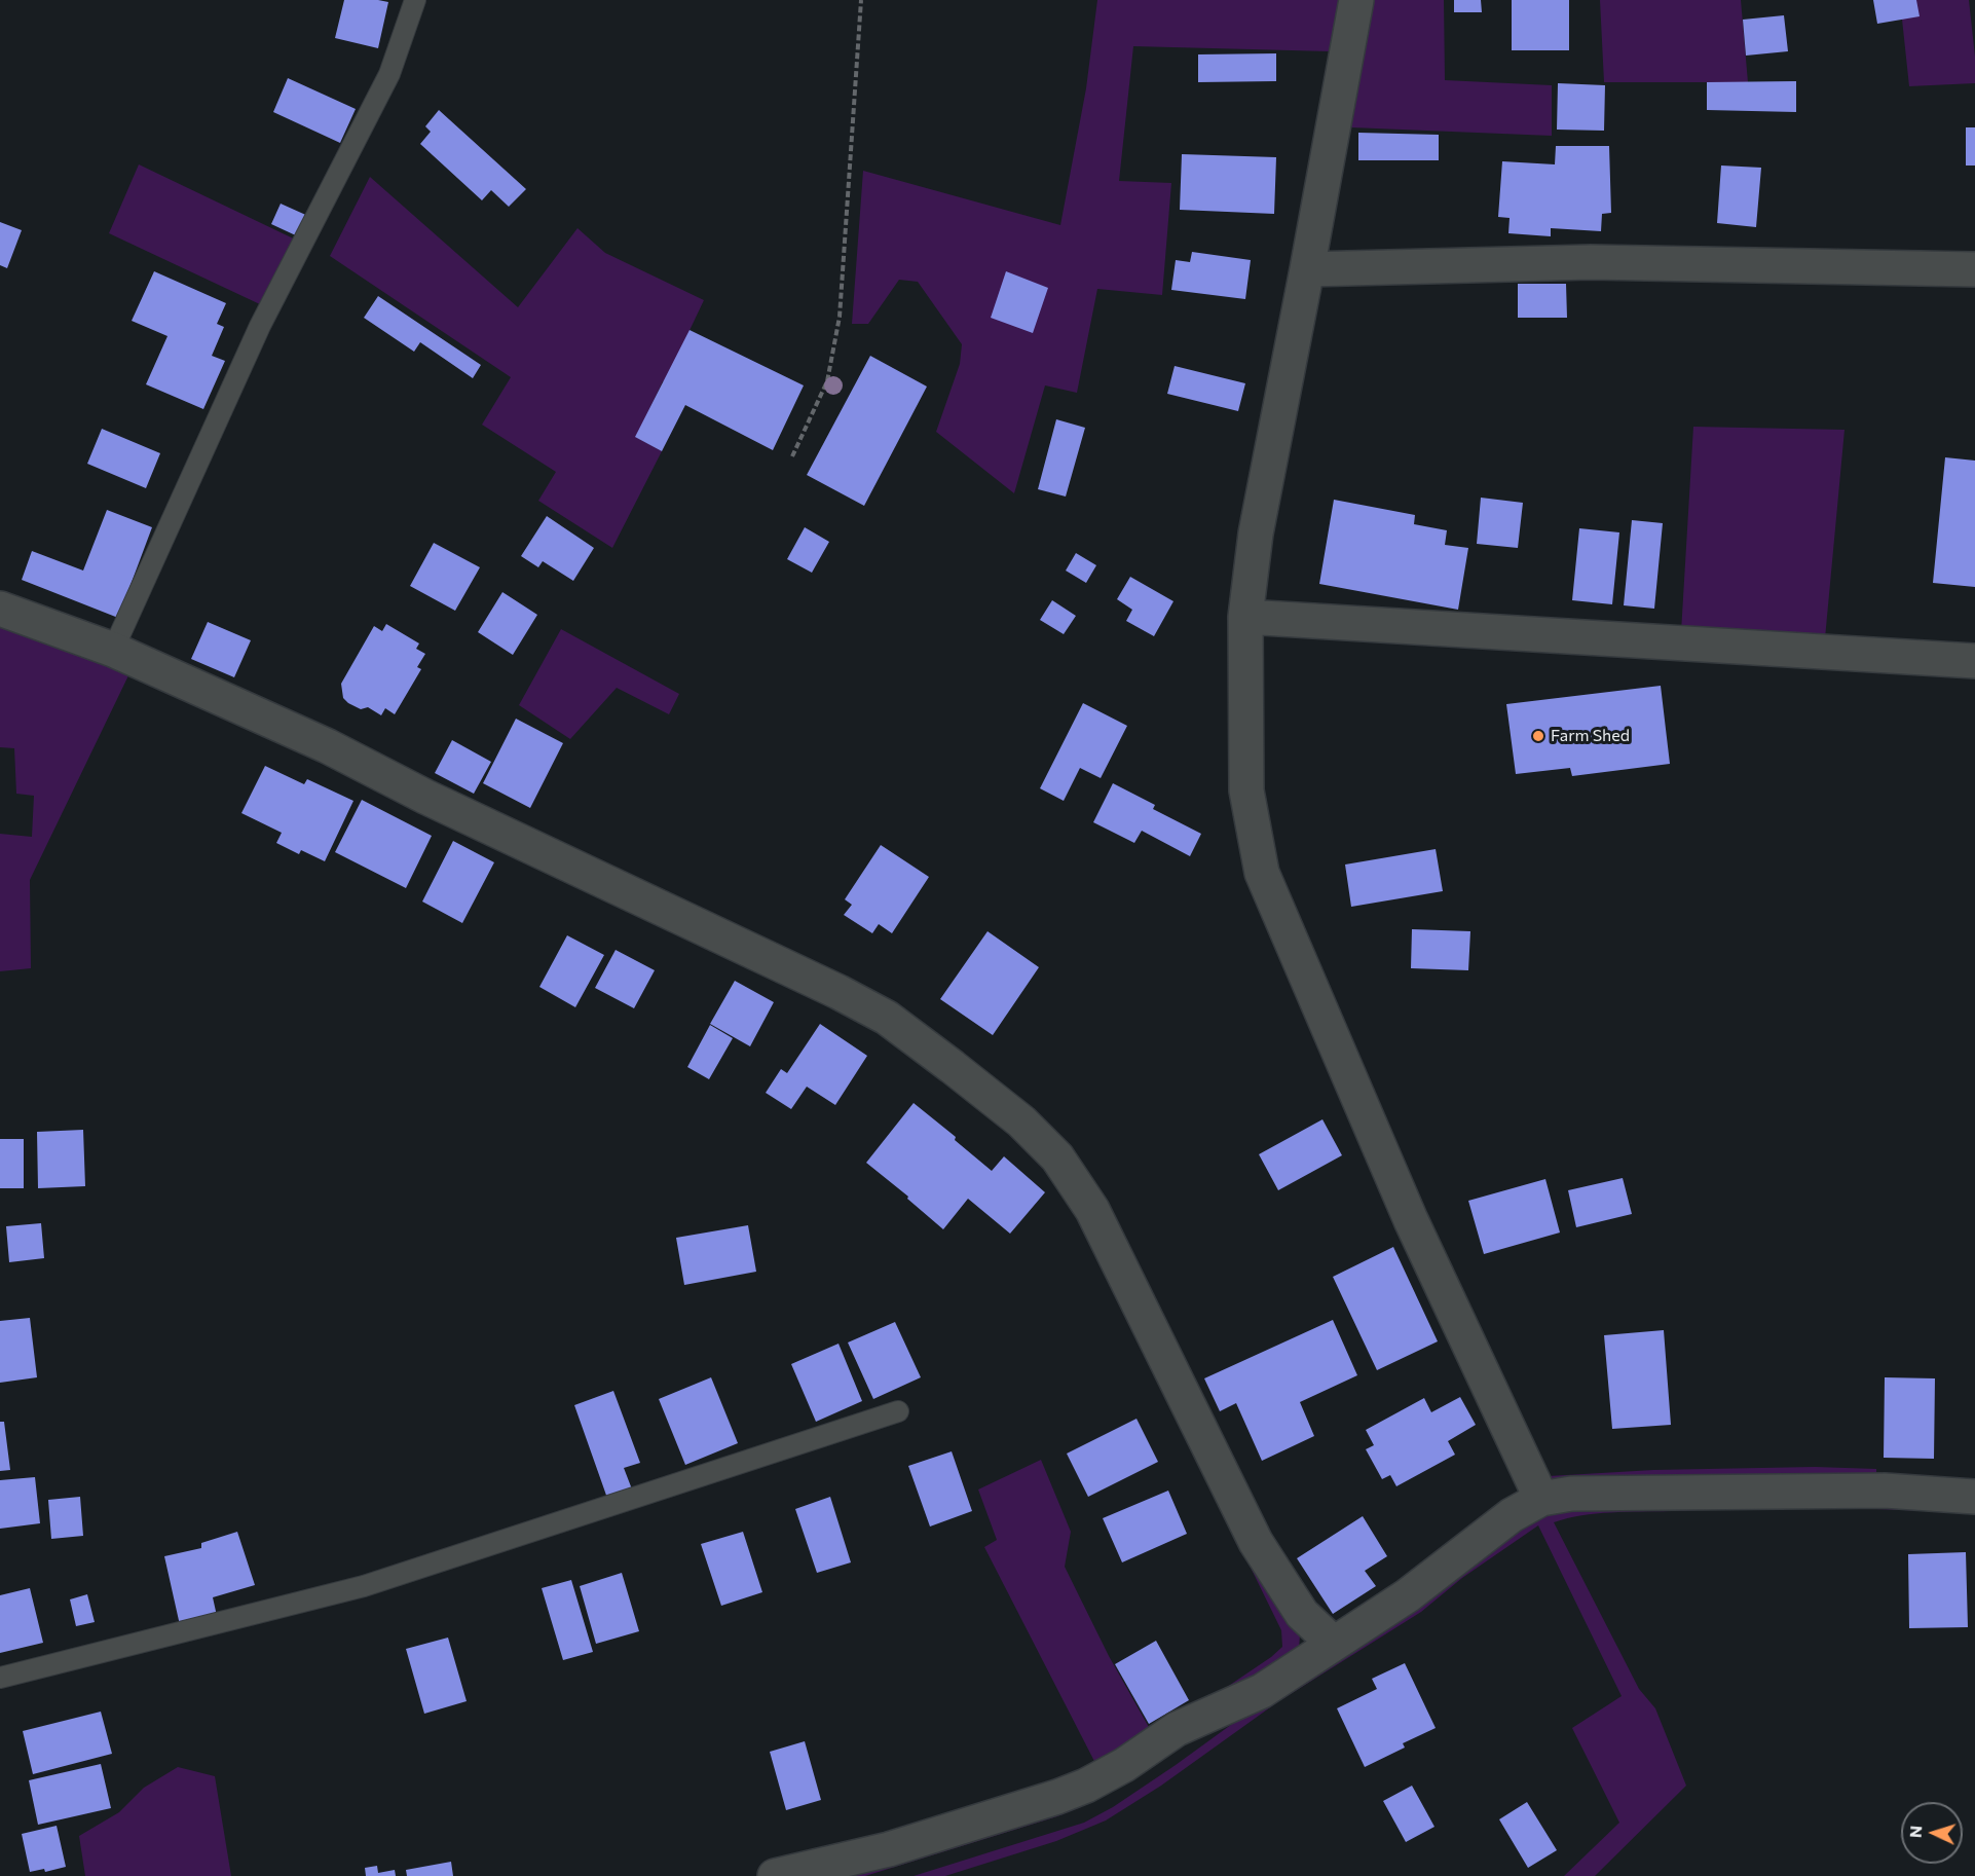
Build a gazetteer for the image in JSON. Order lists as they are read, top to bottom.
{
  "places": ["Farm Shed"],
  "north": "left"
}
